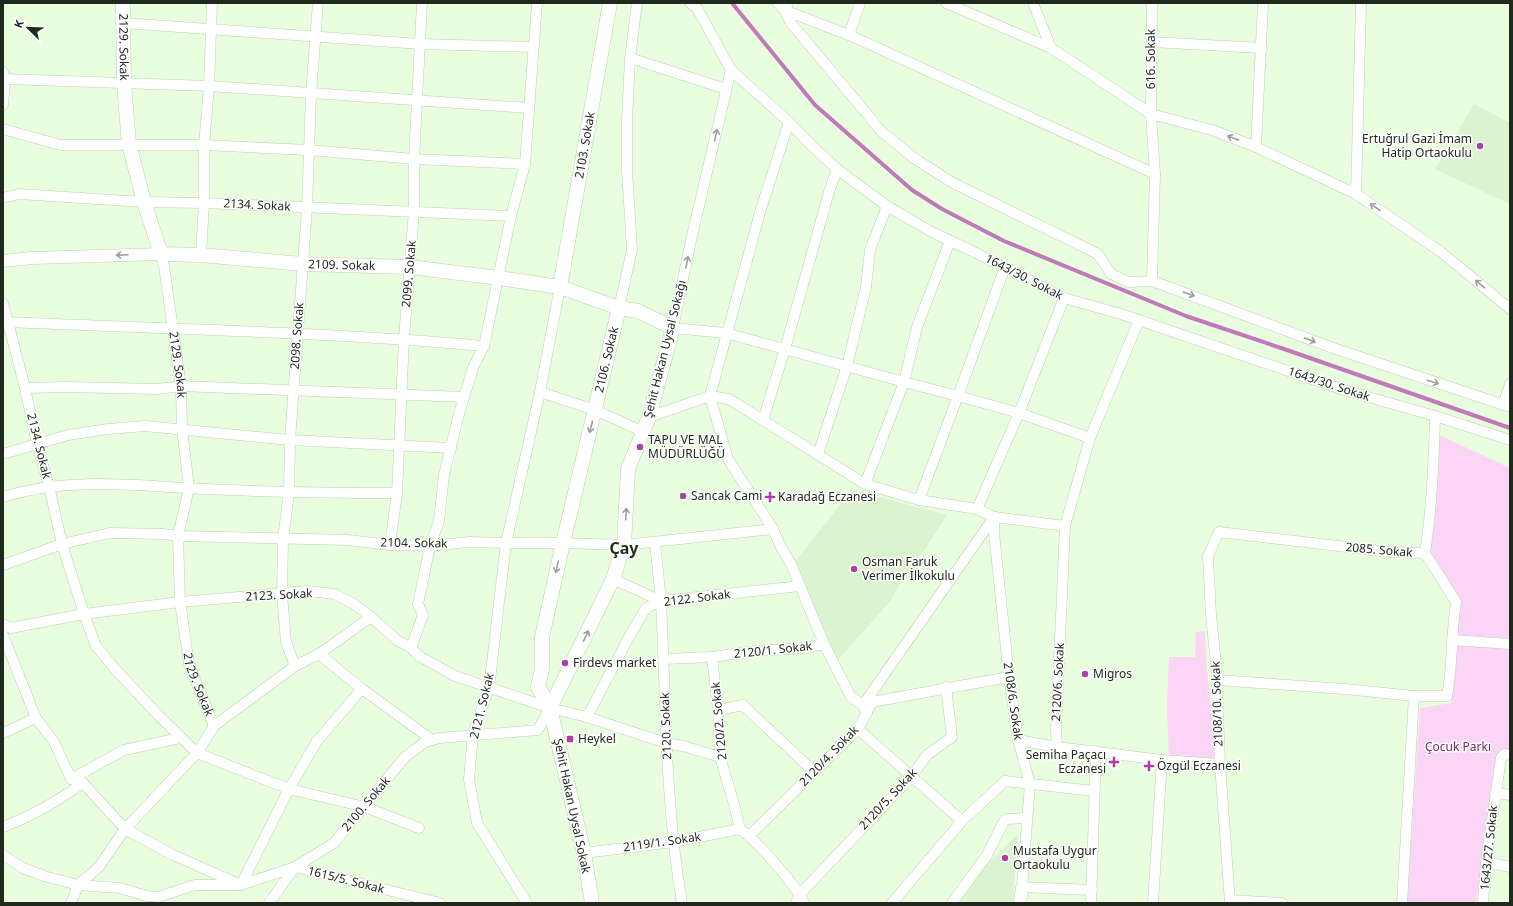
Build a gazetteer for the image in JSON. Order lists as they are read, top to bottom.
{
  "streets": {
    "main road": [
      "2129. Sokak",
      "2103. Sokak",
      "2109. Sokak",
      "Şehit Hakan Uysal Sokağı",
      "2106. Sokak",
      "Şehit Hakan Uysal Sokak"
    ],
    "street": [
      "616. Sokak",
      "2134. Sokak",
      "2099. Sokak",
      "1643/30. Sokak",
      "2098. Sokak",
      "2104. Sokak",
      "2085. Sokak",
      "2123. Sokak",
      "2122. Sokak",
      "2120/1. Sokak",
      "2120/6. Sokak",
      "2108/6. Sokak",
      "2108/10. Sokak",
      "2121. Sokak",
      "2120/2. Sokak",
      "2120. Sokak",
      "2120/4. Sokak",
      "2120/5. Sokak",
      "2100. Sokak",
      "2119/1. Sokak",
      "1643/27. Sokak",
      "1615/5. Sokak"
    ]
  },
  "crossings": [
    ["2129. Sokak", "2134. Sokak"],
    ["2129. Sokak", "2109. Sokak"],
    ["2129. Sokak", "2104. Sokak"],
    ["2129. Sokak", "2123. Sokak"],
    ["2103. Sokak", "2109. Sokak"],
    ["2134. Sokak", "2099. Sokak"],
    ["2134. Sokak", "2098. Sokak"],
    ["2134. Sokak", "2104. Sokak"],
    ["2134. Sokak", "2123. Sokak"],
    ["2109. Sokak", "2099. Sokak"],
    ["2109. Sokak", "2098. Sokak"],
    ["2109. Sokak", "Şehit Hakan Uysal Sokağı"],
    ["2109. Sokak", "2106. Sokak"],
    ["2099. Sokak", "2104. Sokak"],
    ["1643/30. Sokak", "Şehit Hakan Uysal Sokağı"],
    ["1643/30. Sokak", "2085. Sokak"],
    ["1643/30. Sokak", "2120/6. Sokak"],
    ["2098. Sokak", "2104. Sokak"],
    ["2098. Sokak", "2123. Sokak"],
    ["Şehit Hakan Uysal Sokağı", "2106. Sokak"],
    ["Şehit Hakan Uysal Sokağı", "2104. Sokak"],
    ["Şehit Hakan Uysal Sokağı", "2123. Sokak"],
    ["Şehit Hakan Uysal Sokağı", "2100. Sokak"],
    ["Şehit Hakan Uysal Sokağı", "Şehit Hakan Uysal Sokak"],
    ["2106. Sokak", "2104. Sokak"],
    ["2106. Sokak", "2123. Sokak"],
    ["2106. Sokak", "2100. Sokak"],
    ["2106. Sokak", "Şehit Hakan Uysal Sokak"],
    ["2104. Sokak", "2121. Sokak"],
    ["2104. Sokak", "2120. Sokak"],
    ["2085. Sokak", "2108/10. Sokak"],
    ["2123. Sokak", "2121. Sokak"],
    ["2123. Sokak", "2100. Sokak"],
    ["2123. Sokak", "Şehit Hakan Uysal Sokak"],
    ["2122. Sokak", "2120. Sokak"],
    ["2120/1. Sokak", "2120/2. Sokak"],
    ["2120/1. Sokak", "2120. Sokak"],
    ["2120/1. Sokak", "2120/4. Sokak"],
    ["2108/6. Sokak", "2120/4. Sokak"],
    ["2121. Sokak", "2100. Sokak"],
    ["2120/2. Sokak", "2119/1. Sokak"],
    ["2120. Sokak", "2119/1. Sokak"],
    ["2120/4. Sokak", "2120/5. Sokak"],
    ["2100. Sokak", "Şehit Hakan Uysal Sokak"],
    ["2100. Sokak", "1615/5. Sokak"],
    ["Şehit Hakan Uysal Sokak", "2119/1. Sokak"]
  ],
  "districts": ["Çay"],
  "parks": ["Çocuk Parkı"],
  "places": {
    "other": [
      "Ertuğrul Gazi İmam Hatip Ortaokulu",
      "TAPU VE MAL MÜDÜRLÜĞÜ",
      "Sancak Cami",
      "Osman Faruk Verimer İlkokulu",
      "Firdevs market",
      "Migros",
      "Mustafa Uygur Ortaokulu"
    ],
    "health": ["Karadağ Eczanesi", "Semiha Paçacı Eczanesi", "Özgül Eczanesi"],
    "transit": ["Heykel"]
  },
  "north": "top left"
}
